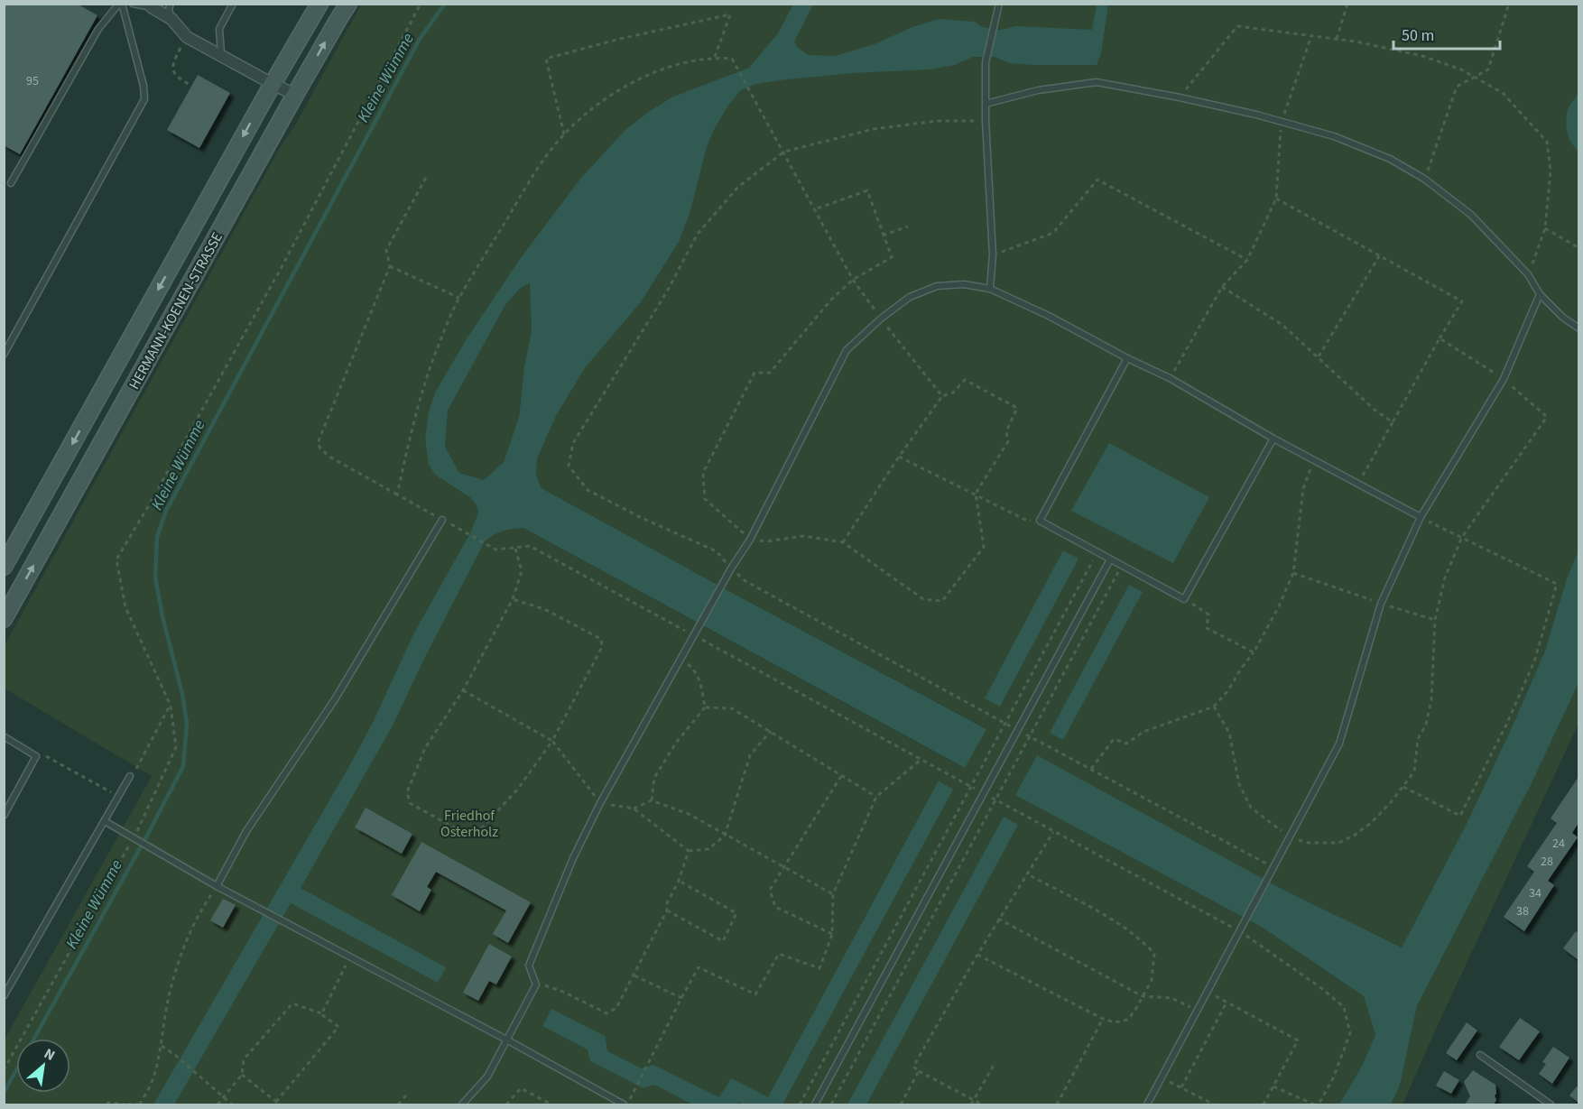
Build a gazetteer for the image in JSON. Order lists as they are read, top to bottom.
{
  "streets": {
    "main road": ["HERMANN-KOENEN-STRASSE"]
  },
  "water": ["Kleine Wümme"],
  "parks": ["Friedhof Osterholz"],
  "house_numbers": [
    "95",
    "24",
    "28",
    "34",
    "38"
  ],
  "scale_bar": "50 m",
  "north": "top right"
}
